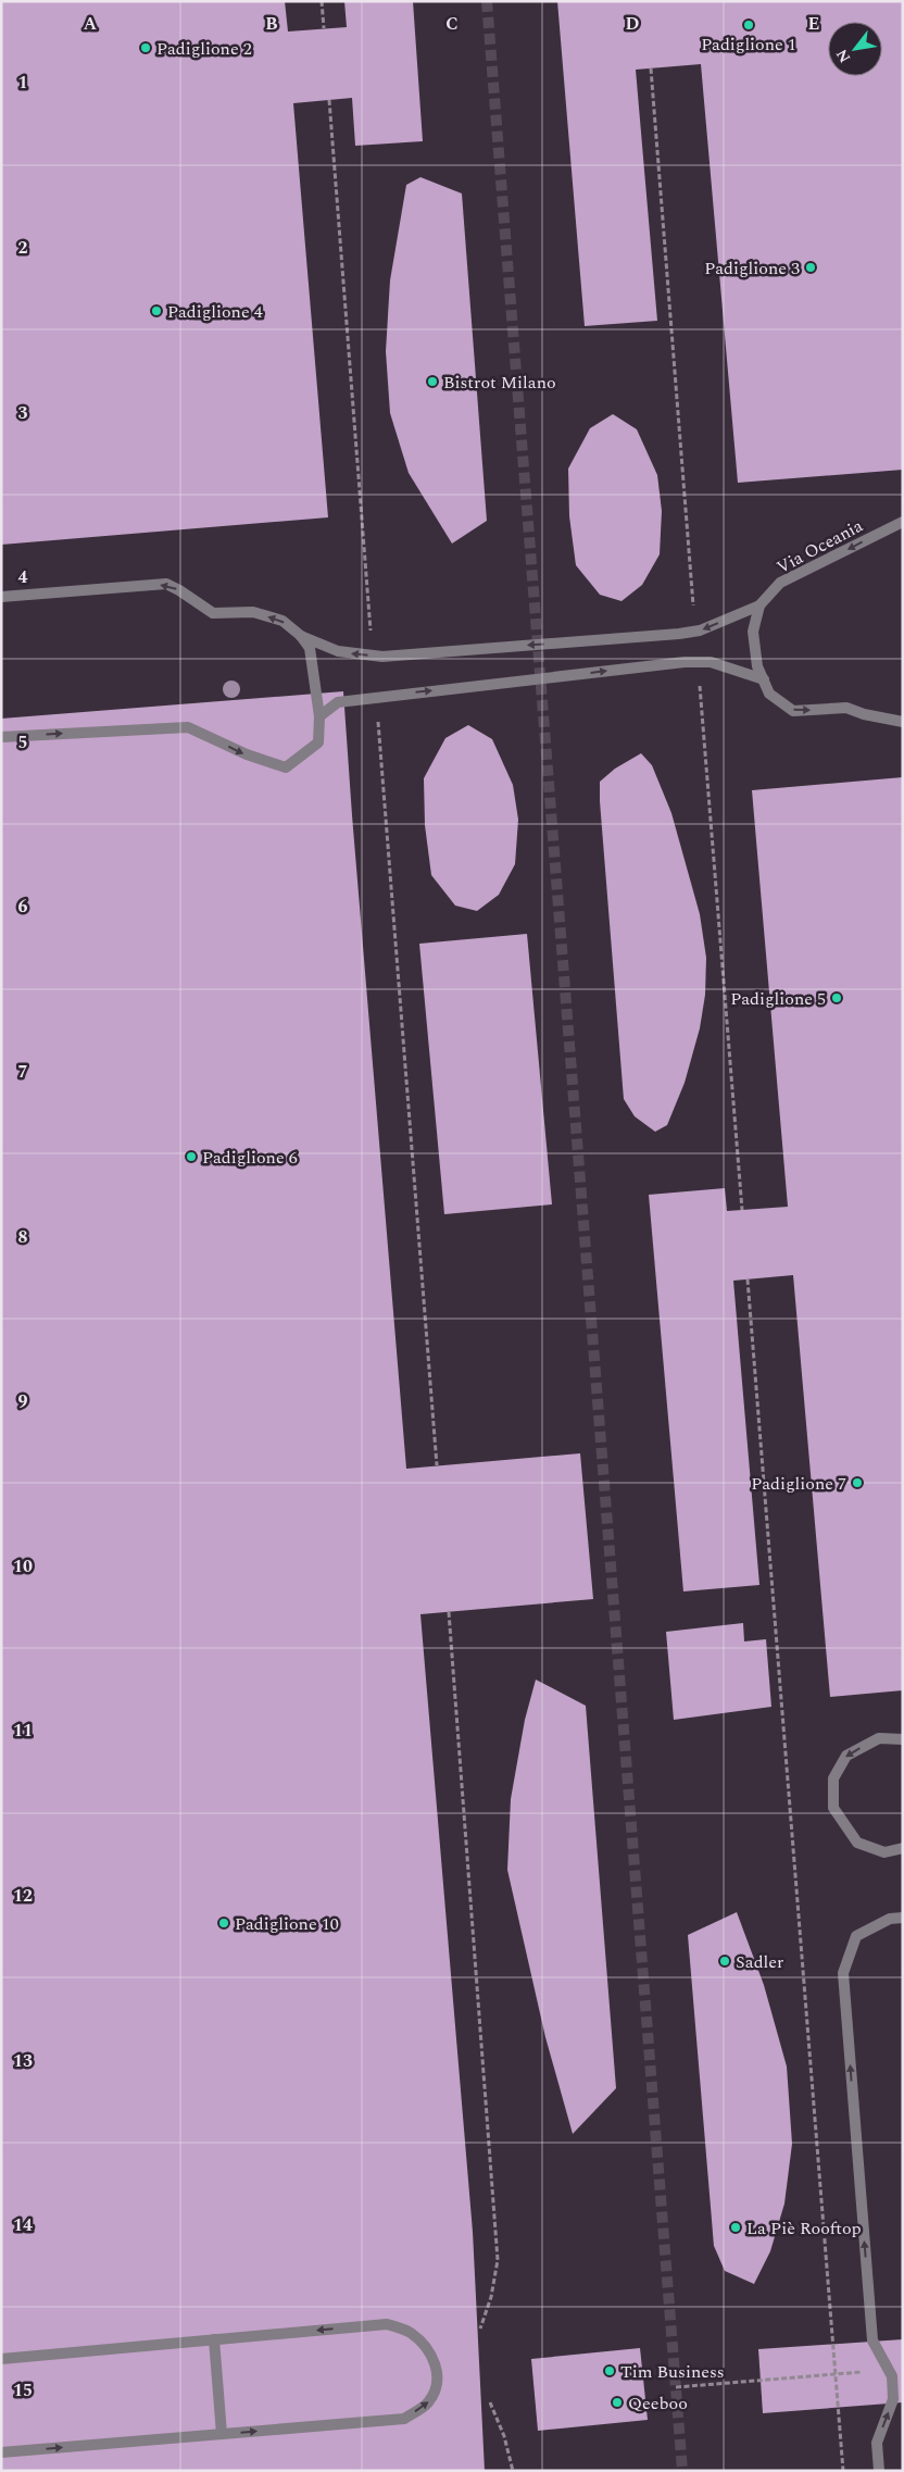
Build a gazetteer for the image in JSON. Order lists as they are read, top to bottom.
{
  "streets": {
    "lane": ["Via Oceania"]
  },
  "places": [
    "Padiglione 1",
    "Padiglione 2",
    "Padiglione 3",
    "Padiglione 4",
    "Bistrot Milano",
    "Padiglione 5",
    "Padiglione 6",
    "Padiglione 7",
    "Padiglione 10",
    "Sadler",
    "La Piè Rooftop",
    "Tim Business",
    "Qeeboo"
  ],
  "north": "bottom left",
  "grid": {
    "columns": [
      "A",
      "B",
      "C",
      "D",
      "E"
    ],
    "rows": [
      "1",
      "2",
      "3",
      "4",
      "5",
      "6",
      "7",
      "8",
      "9",
      "10",
      "11",
      "12",
      "13",
      "14",
      "15"
    ]
  }
}
